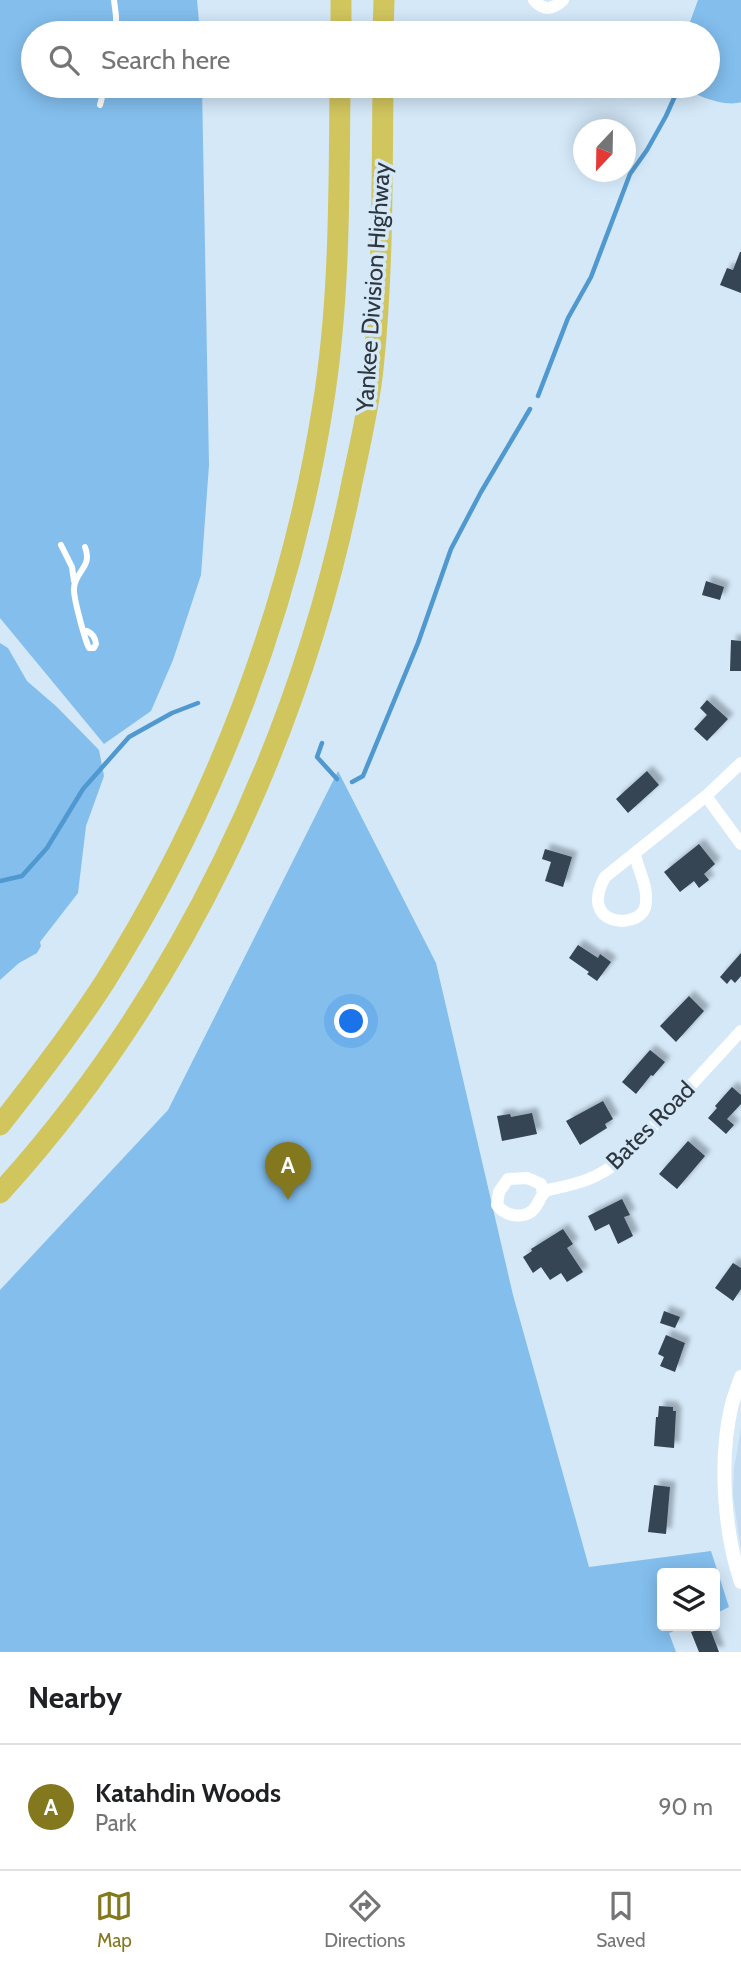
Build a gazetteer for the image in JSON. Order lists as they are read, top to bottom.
{
  "streets": {
    "highway": ["Yankee Division Highway"],
    "street": ["Bates Road"]
  },
  "north": "bottom",
  "page": {
    "search": "Search here",
    "pins": "A",
    "heading": "Nearby",
    "list": [
      {
        "mark": "A",
        "name": "Katahdin Woods",
        "note": "Park",
        "value": "90 m"
      }
    ],
    "nav": ["Map", "Directions", "Saved"]
  }
}
